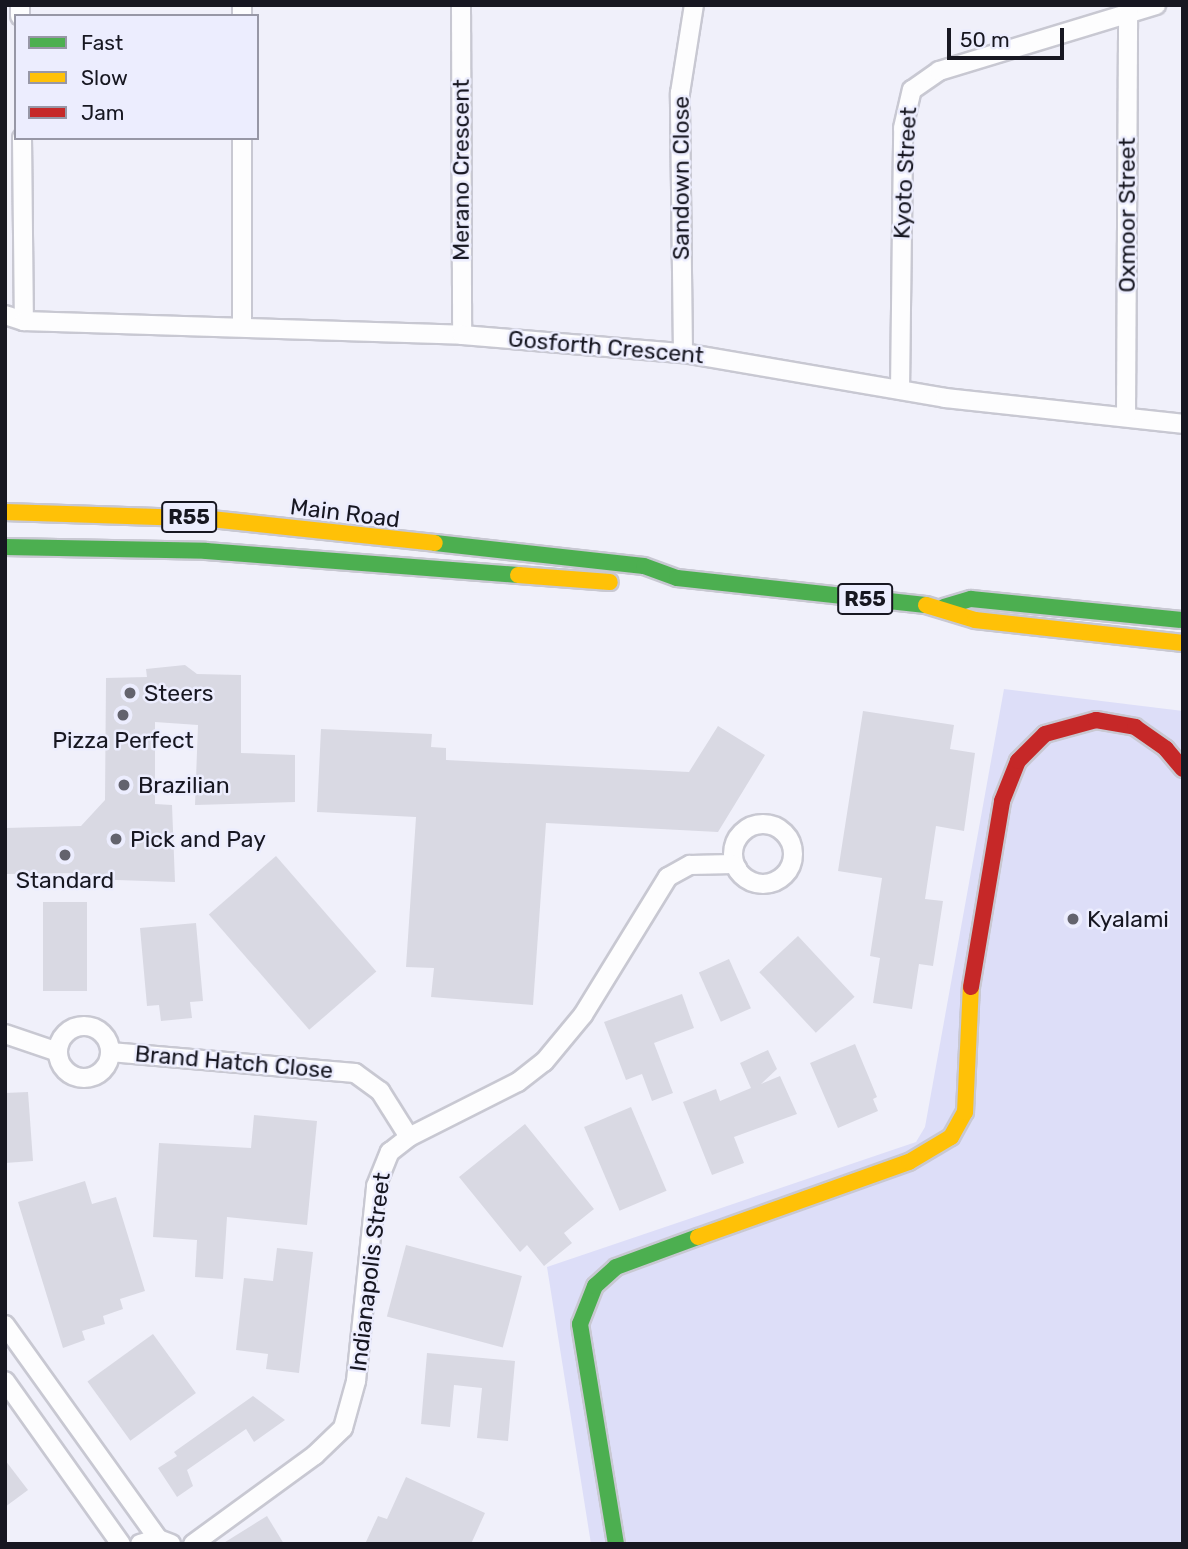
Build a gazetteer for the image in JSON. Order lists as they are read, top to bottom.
{
  "streets": {
    "main road": ["Main Road", "R55"],
    "street": [
      "Merano Crescent",
      "Kyoto Street",
      "Sandown Close",
      "Oxmoor Street",
      "Gosforth Crescent",
      "Brand Hatch Close",
      "Indianapolis Street"
    ]
  },
  "crossings": [
    ["Merano Crescent", "Gosforth Crescent"],
    ["Kyoto Street", "Oxmoor Street"],
    ["Kyoto Street", "Gosforth Crescent"],
    ["Sandown Close", "Gosforth Crescent"],
    ["Oxmoor Street", "Gosforth Crescent"],
    ["Brand Hatch Close", "Indianapolis Street"]
  ],
  "places": [
    "Steers",
    "Pizza Perfect",
    "Brazilian",
    "Pick and Pay",
    "Standard",
    "Kyalami"
  ],
  "legend": ["Fast", "Slow", "Jam"],
  "scale_bar": "50 m"
}
